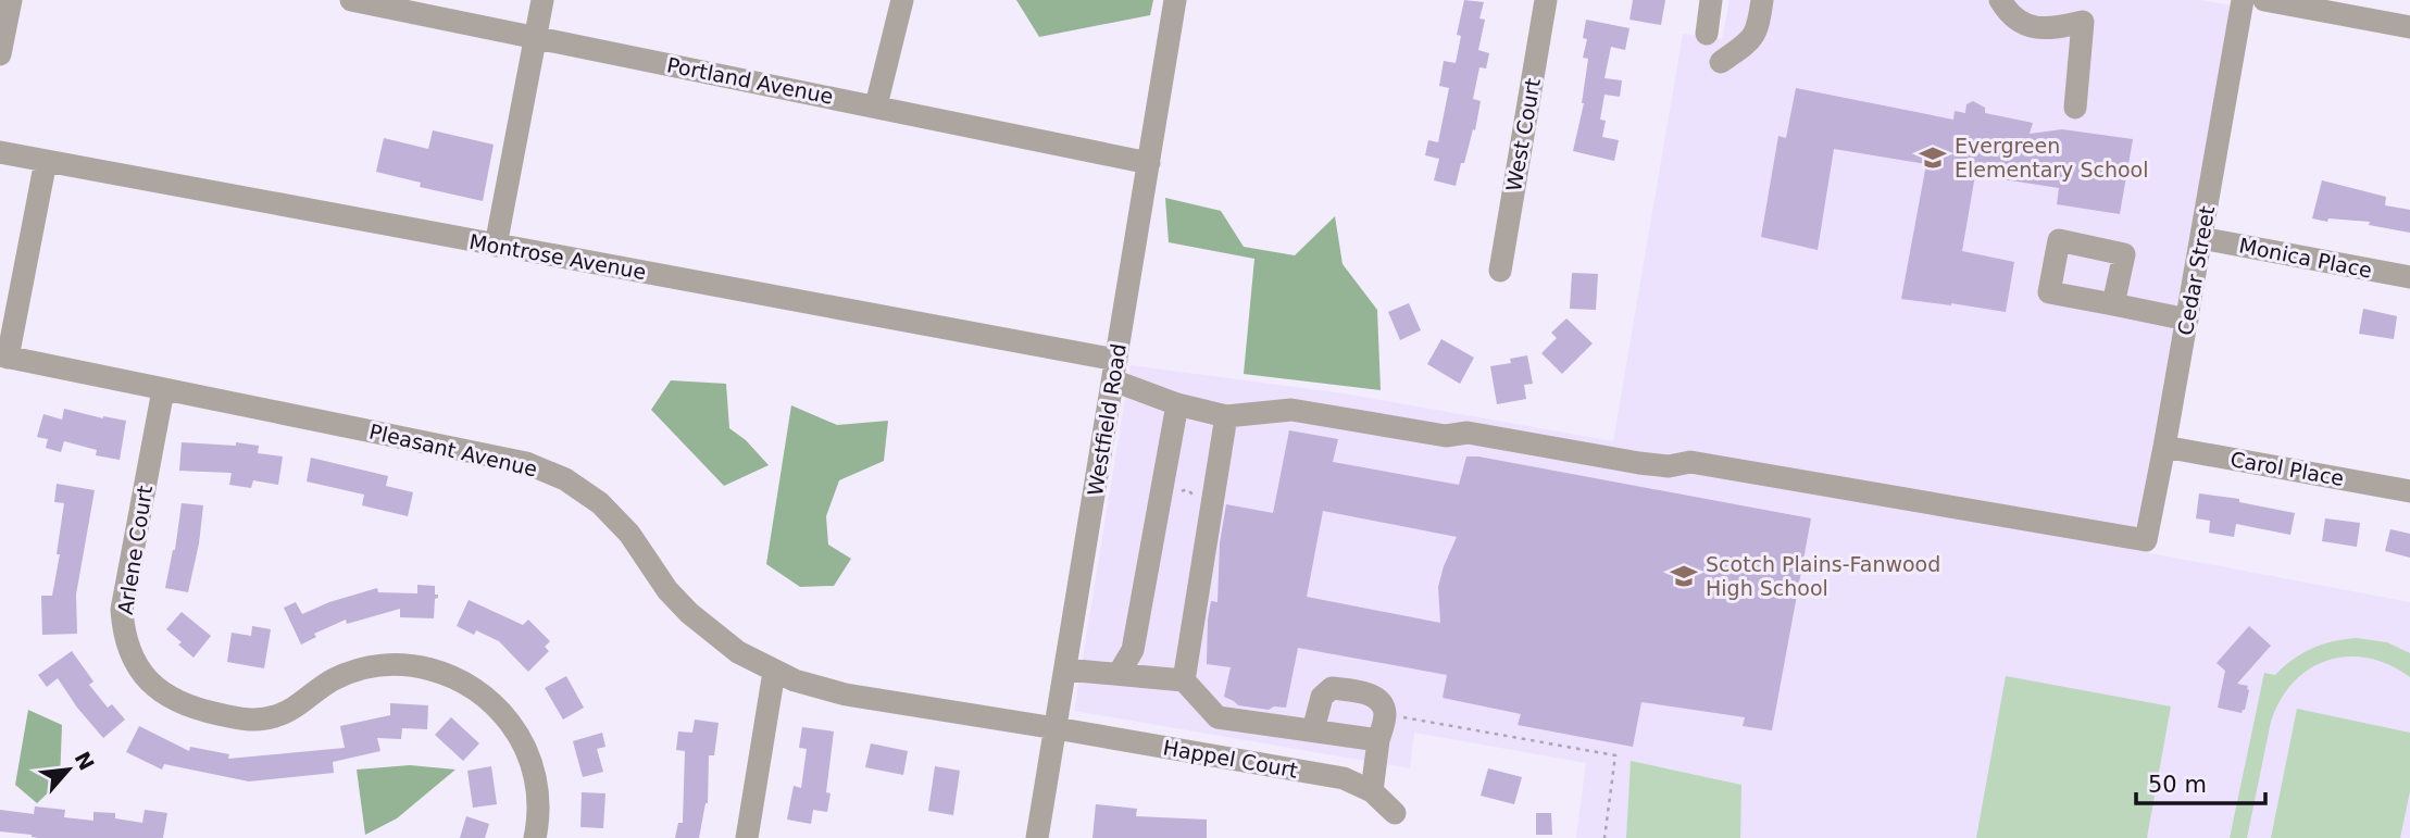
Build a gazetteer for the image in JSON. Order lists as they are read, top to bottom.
{
  "streets": {
    "street": [
      "Portland Avenue",
      "West Court",
      "Montrose Avenue",
      "Monica Place",
      "Cedar Street",
      "Westfield Road",
      "Pleasant Avenue",
      "Carol Place",
      "Arlene Court",
      "Happel Court"
    ]
  },
  "crossings": [
    ["Portland Avenue", "Westfield Road"],
    ["Montrose Avenue", "Cedar Street"],
    ["Montrose Avenue", "Westfield Road"],
    ["Monica Place", "Cedar Street"],
    ["Cedar Street", "Carol Place"],
    ["Westfield Road", "Pleasant Avenue"],
    ["Westfield Road", "Happel Court"],
    ["Pleasant Avenue", "Arlene Court"],
    ["Pleasant Avenue", "Happel Court"]
  ],
  "places": {
    "school or university": ["Evergreen Elementary School", "Scotch Plains-Fanwood High School"]
  },
  "scale_bar": "50 m",
  "north": "top right"
}
